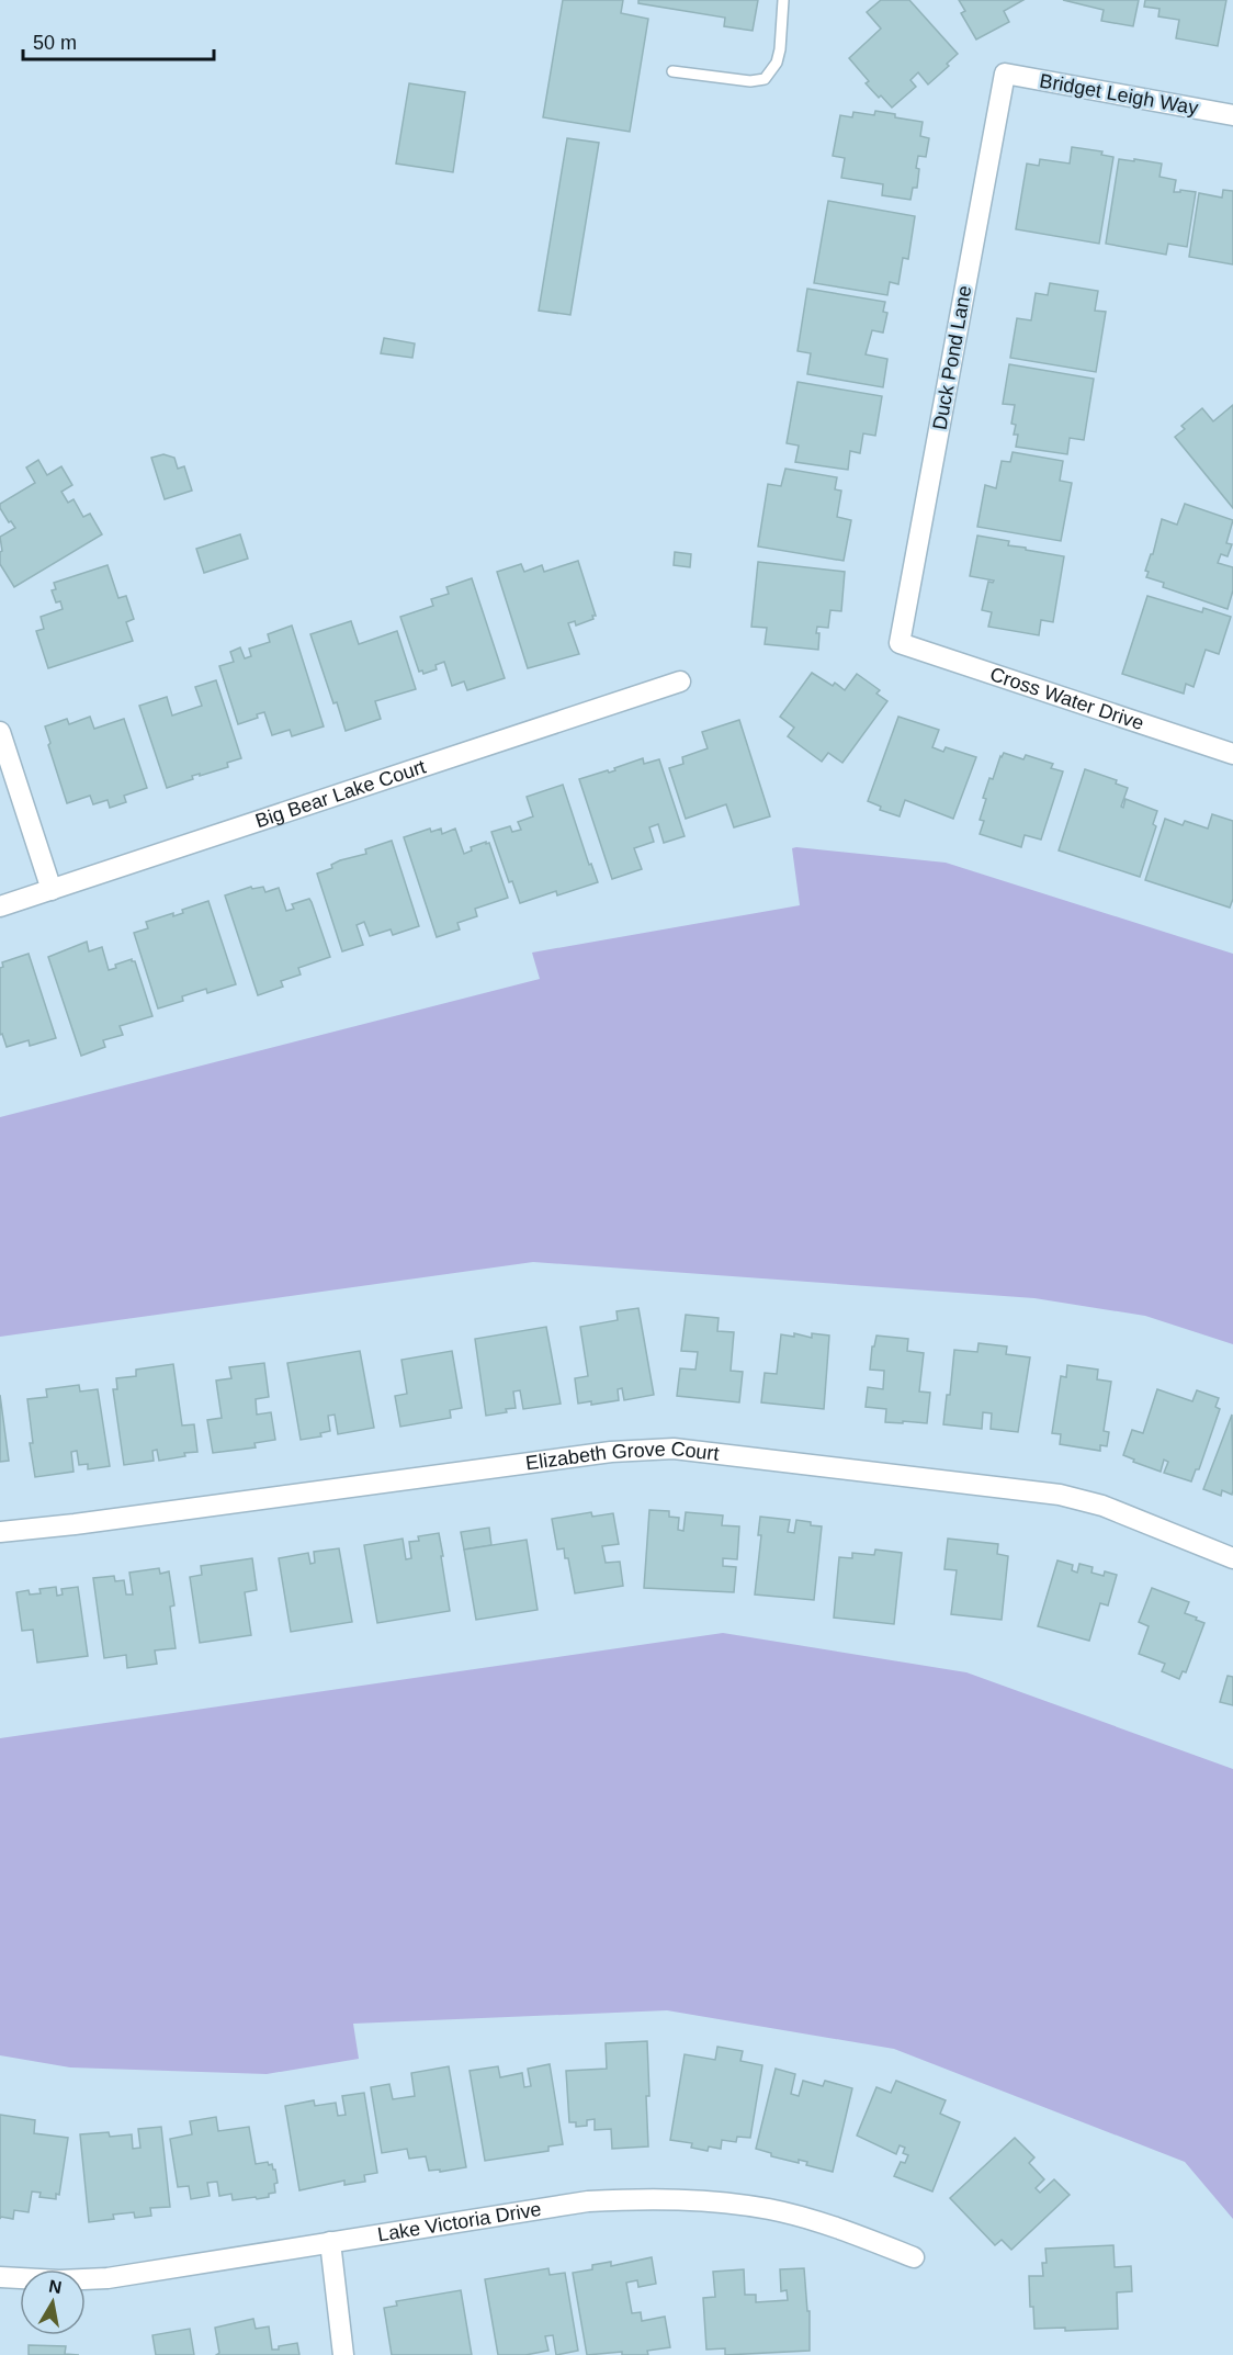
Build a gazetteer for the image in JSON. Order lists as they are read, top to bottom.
{
  "streets": {
    "street": [
      "Bridget Leigh Way",
      "Duck Pond Lane",
      "Cross Water Drive",
      "Big Bear Lake Court",
      "Elizabeth Grove Court",
      "Lake Victoria Drive"
    ]
  },
  "crossings": [
    ["Bridget Leigh Way", "Duck Pond Lane"],
    ["Duck Pond Lane", "Cross Water Drive"]
  ],
  "scale_bar": "50 m",
  "north": "top"
}
